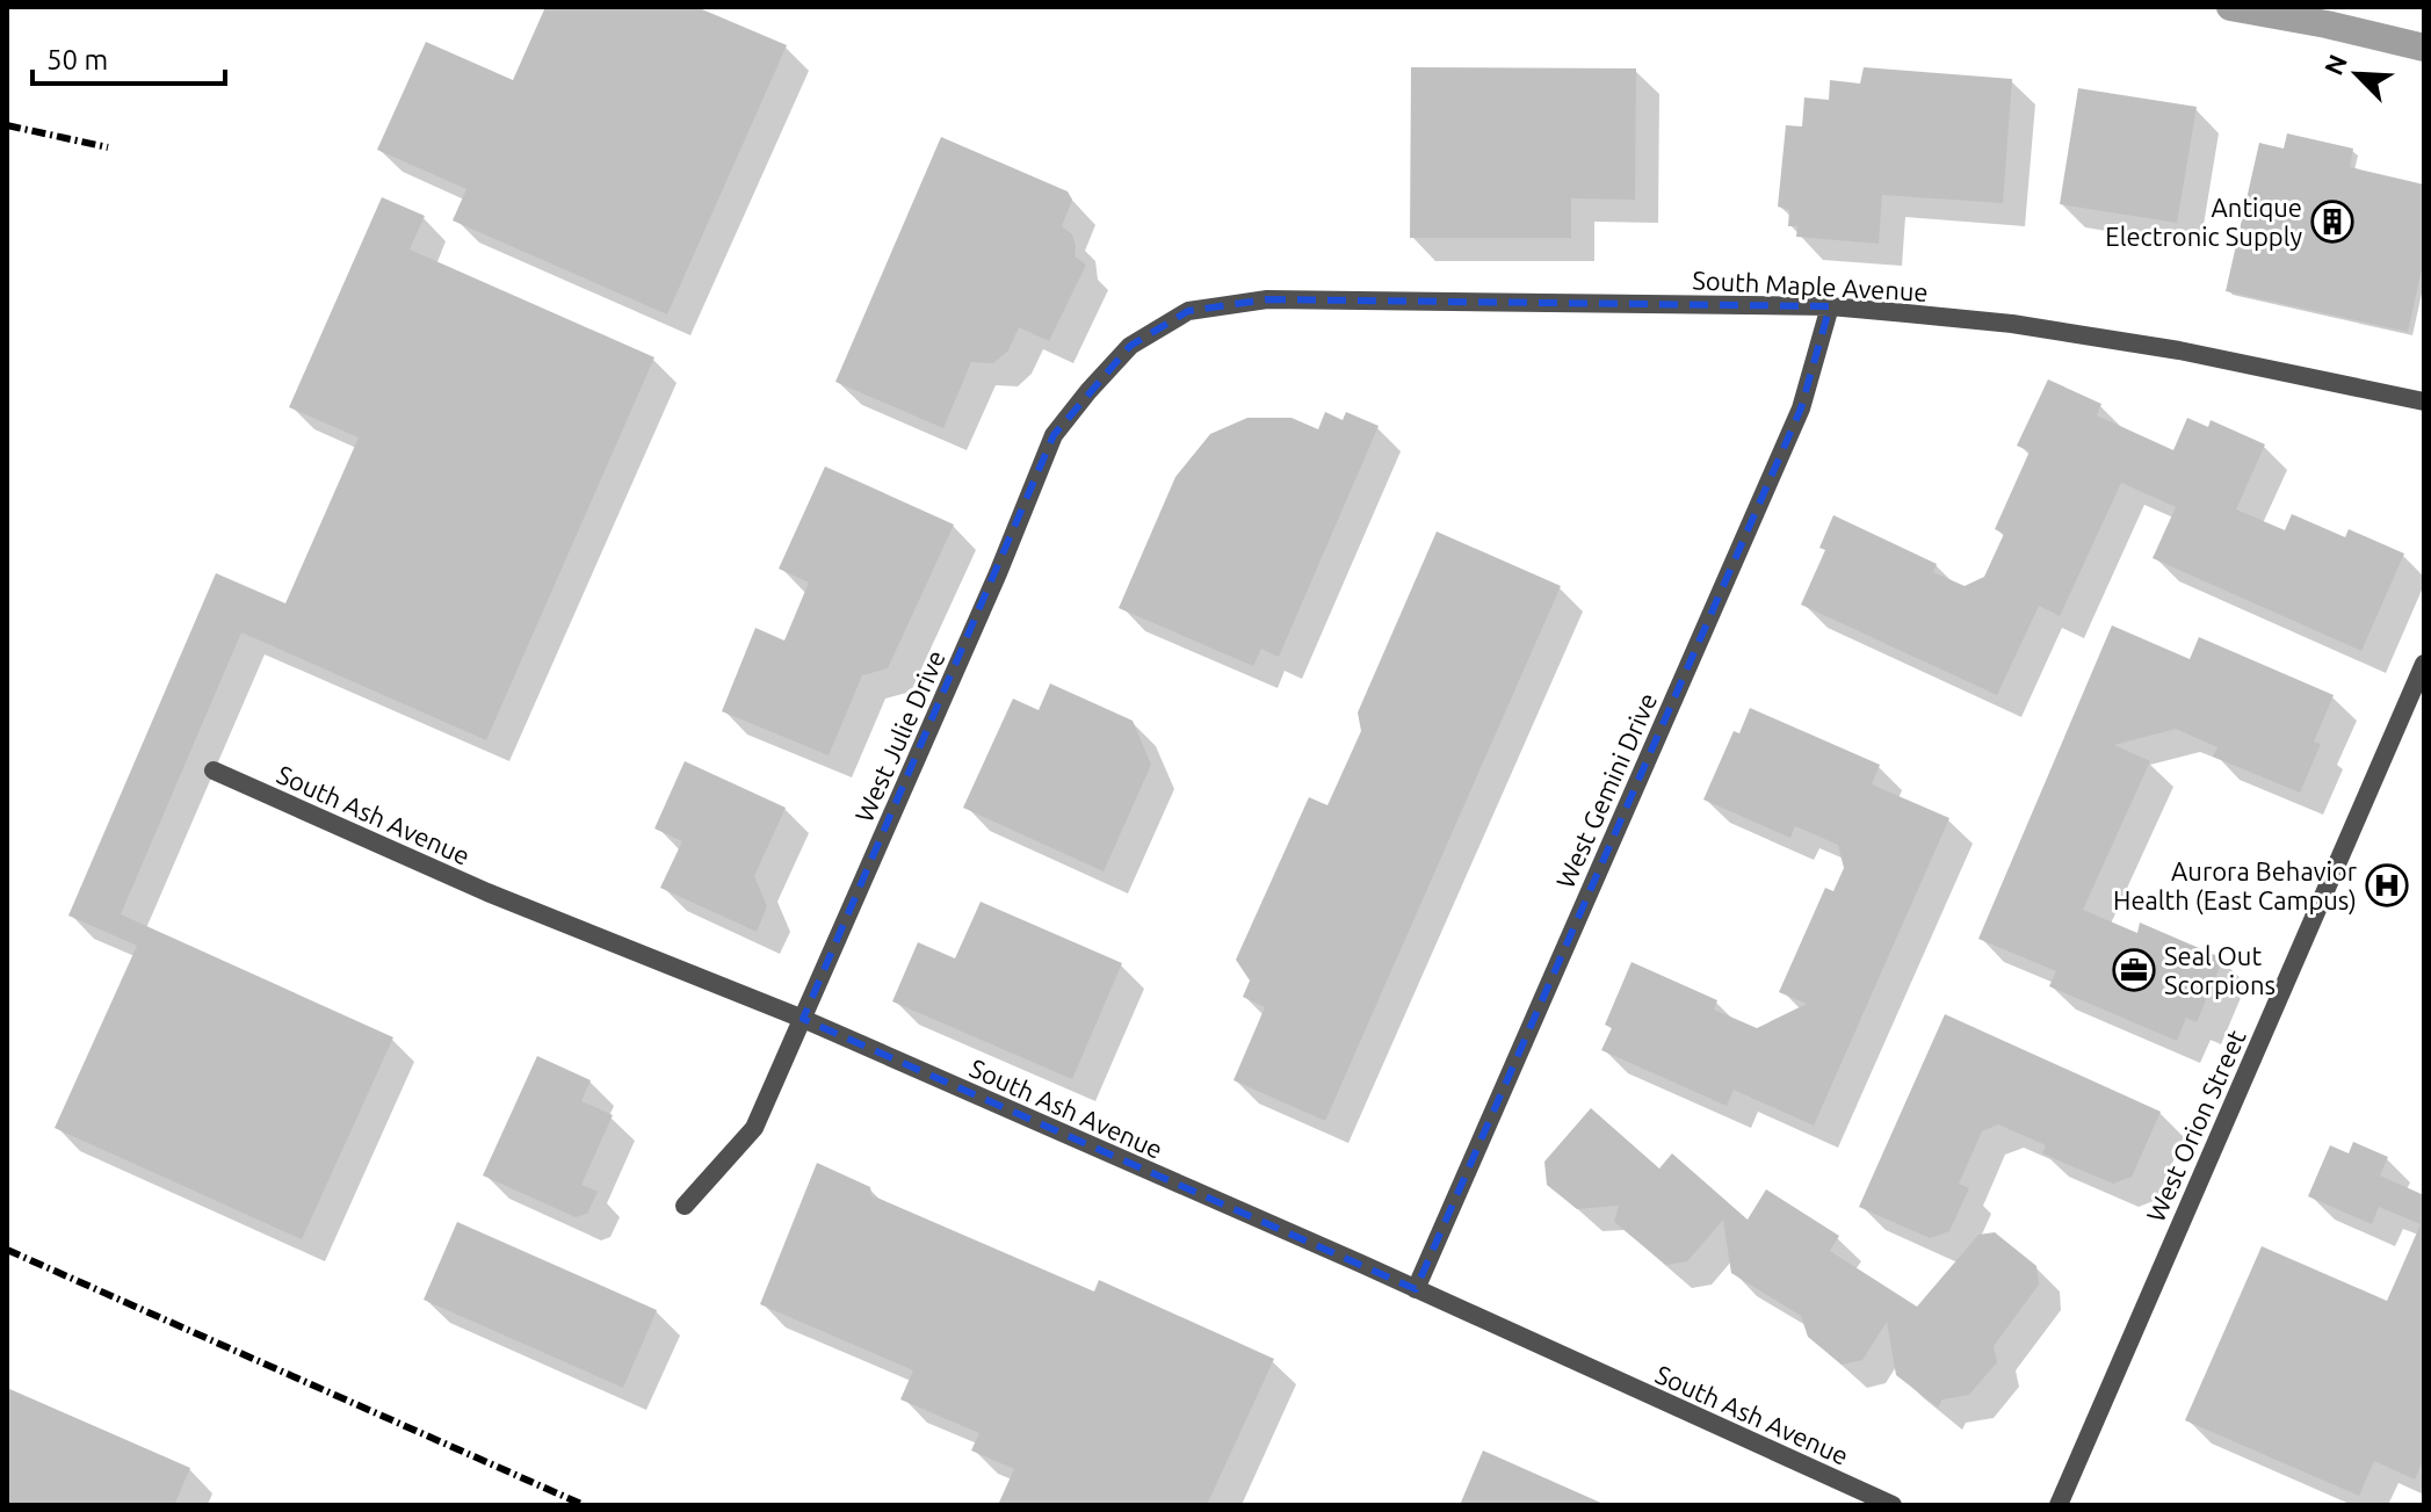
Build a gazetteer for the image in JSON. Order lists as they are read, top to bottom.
{
  "streets": {
    "street": [
      "South Maple Avenue",
      "West Julie Drive",
      "West Gemini Drive",
      "South Ash Avenue",
      "West Orion Street"
    ]
  },
  "crossings": [
    ["South Maple Avenue", "West Julie Drive"],
    ["South Maple Avenue", "West Gemini Drive"],
    ["West Julie Drive", "South Ash Avenue"],
    ["West Gemini Drive", "South Ash Avenue"]
  ],
  "places": {
    "building": ["Antique Electronic Supply"],
    "hospital": ["Aurora Behavior Health (East Campus)"],
    "office": ["Seal Out Scorpions"]
  },
  "scale_bar": "50 m",
  "north": "top left"
}
